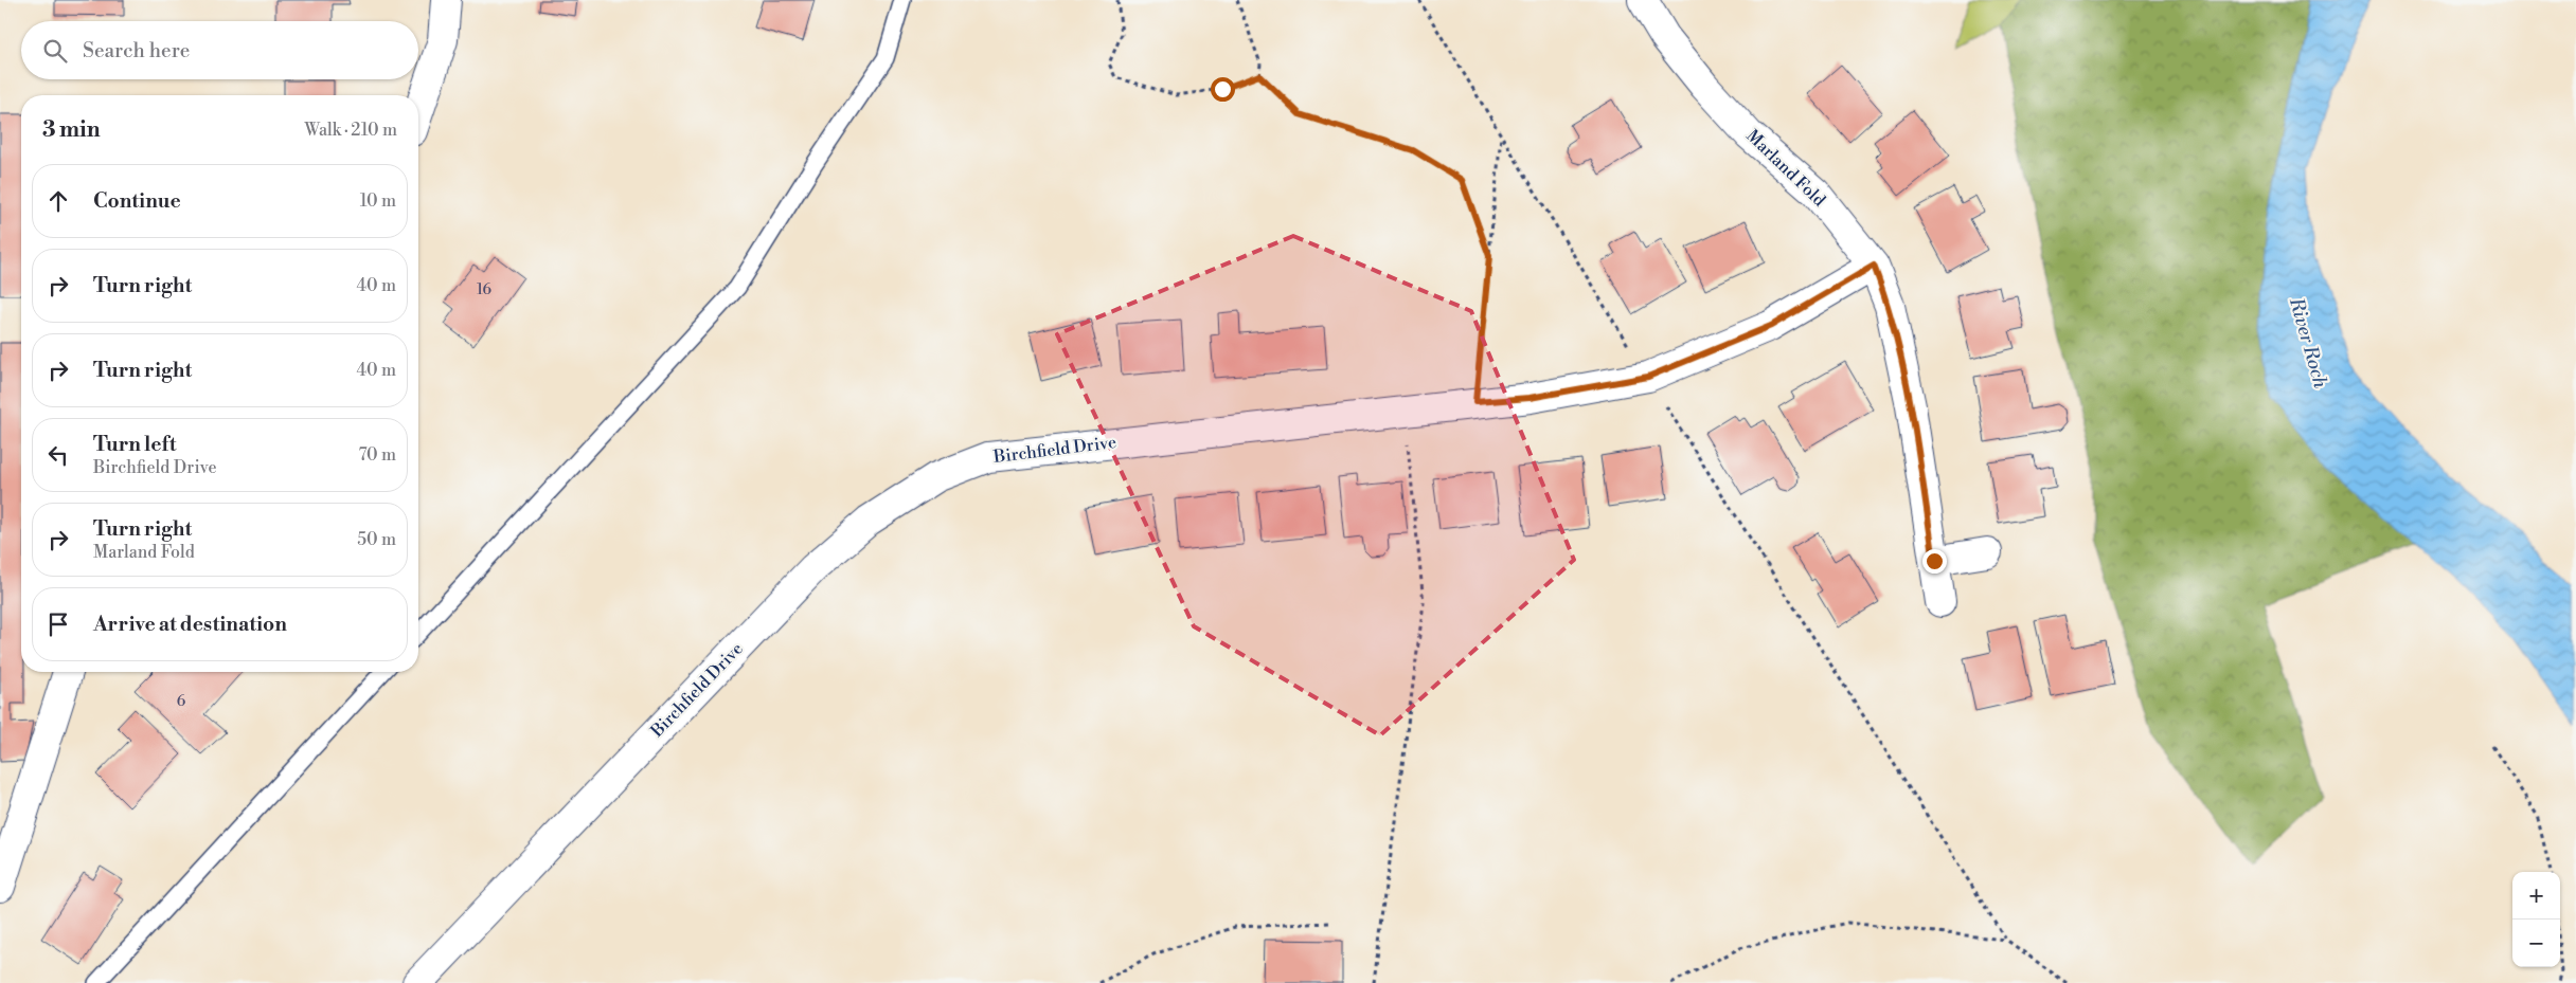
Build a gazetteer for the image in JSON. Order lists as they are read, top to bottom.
{
  "streets": {
    "street": ["Marland Fold", "Birchfield Drive"]
  },
  "crossings": [
    ["Marland Fold", "Birchfield Drive"]
  ],
  "water": ["River Roch"],
  "house_numbers": ["16", "6"],
  "page": {
    "search": "Search here",
    "heading": ["3 min", "Walk · 210 m"],
    "list": [
      ["Continue", "10 m"],
      ["Turn right", "40 m"],
      ["Turn right", "40 m"],
      ["Turn left", "Birchfield Drive", "70 m"],
      ["Turn right", "Marland Fold", "50 m"],
      "Arrive at destination"
    ],
    "map_buttons": ["+", "−"]
  }
}
